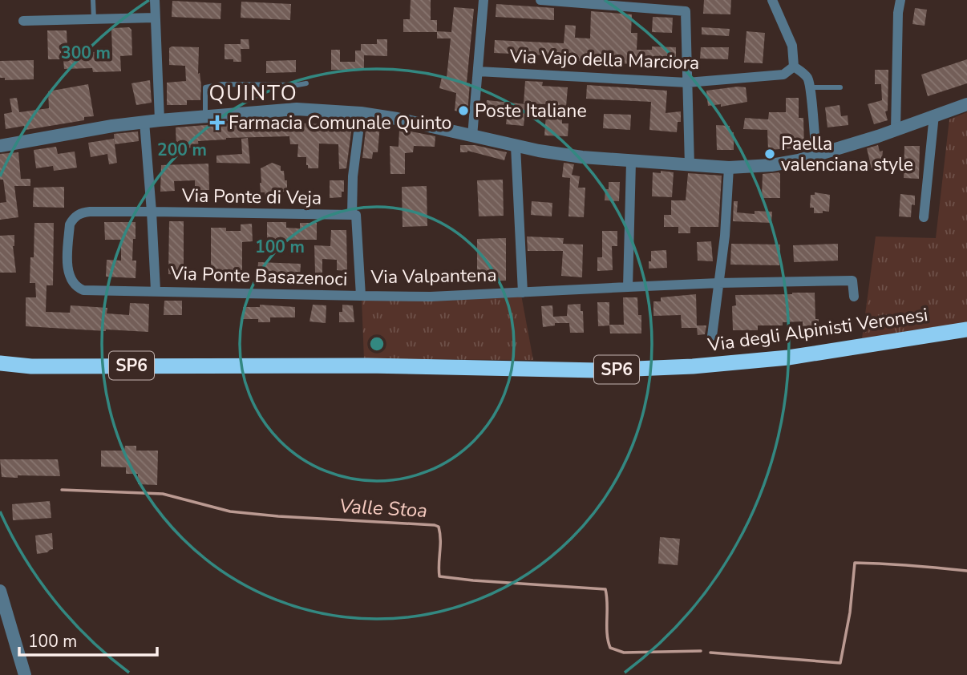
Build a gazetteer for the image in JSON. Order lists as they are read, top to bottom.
{
  "streets": {
    "highway": ["Via degli Alpinisti Veronesi", "SP6"],
    "street": [
      "Via Vajo della Marciora",
      "Via Ponte di Veja",
      "Via Ponte Basazenoci",
      "Via Valpantena"
    ]
  },
  "crossings": [
    ["Via Ponte di Veja", "Via Ponte Basazenoci"],
    ["Via Ponte di Veja", "Via Valpantena"],
    ["Via Ponte Basazenoci", "Via Valpantena"]
  ],
  "districts": ["QUINTO"],
  "water": ["Valle Stoa"],
  "places": {
    "other": ["Poste Italiane", "Paella valenciana style"],
    "health": ["Farmacia Comunale Quinto"]
  },
  "scale_bar": "100 m",
  "rings": ["300 m", "200 m", "100 m"]
}
